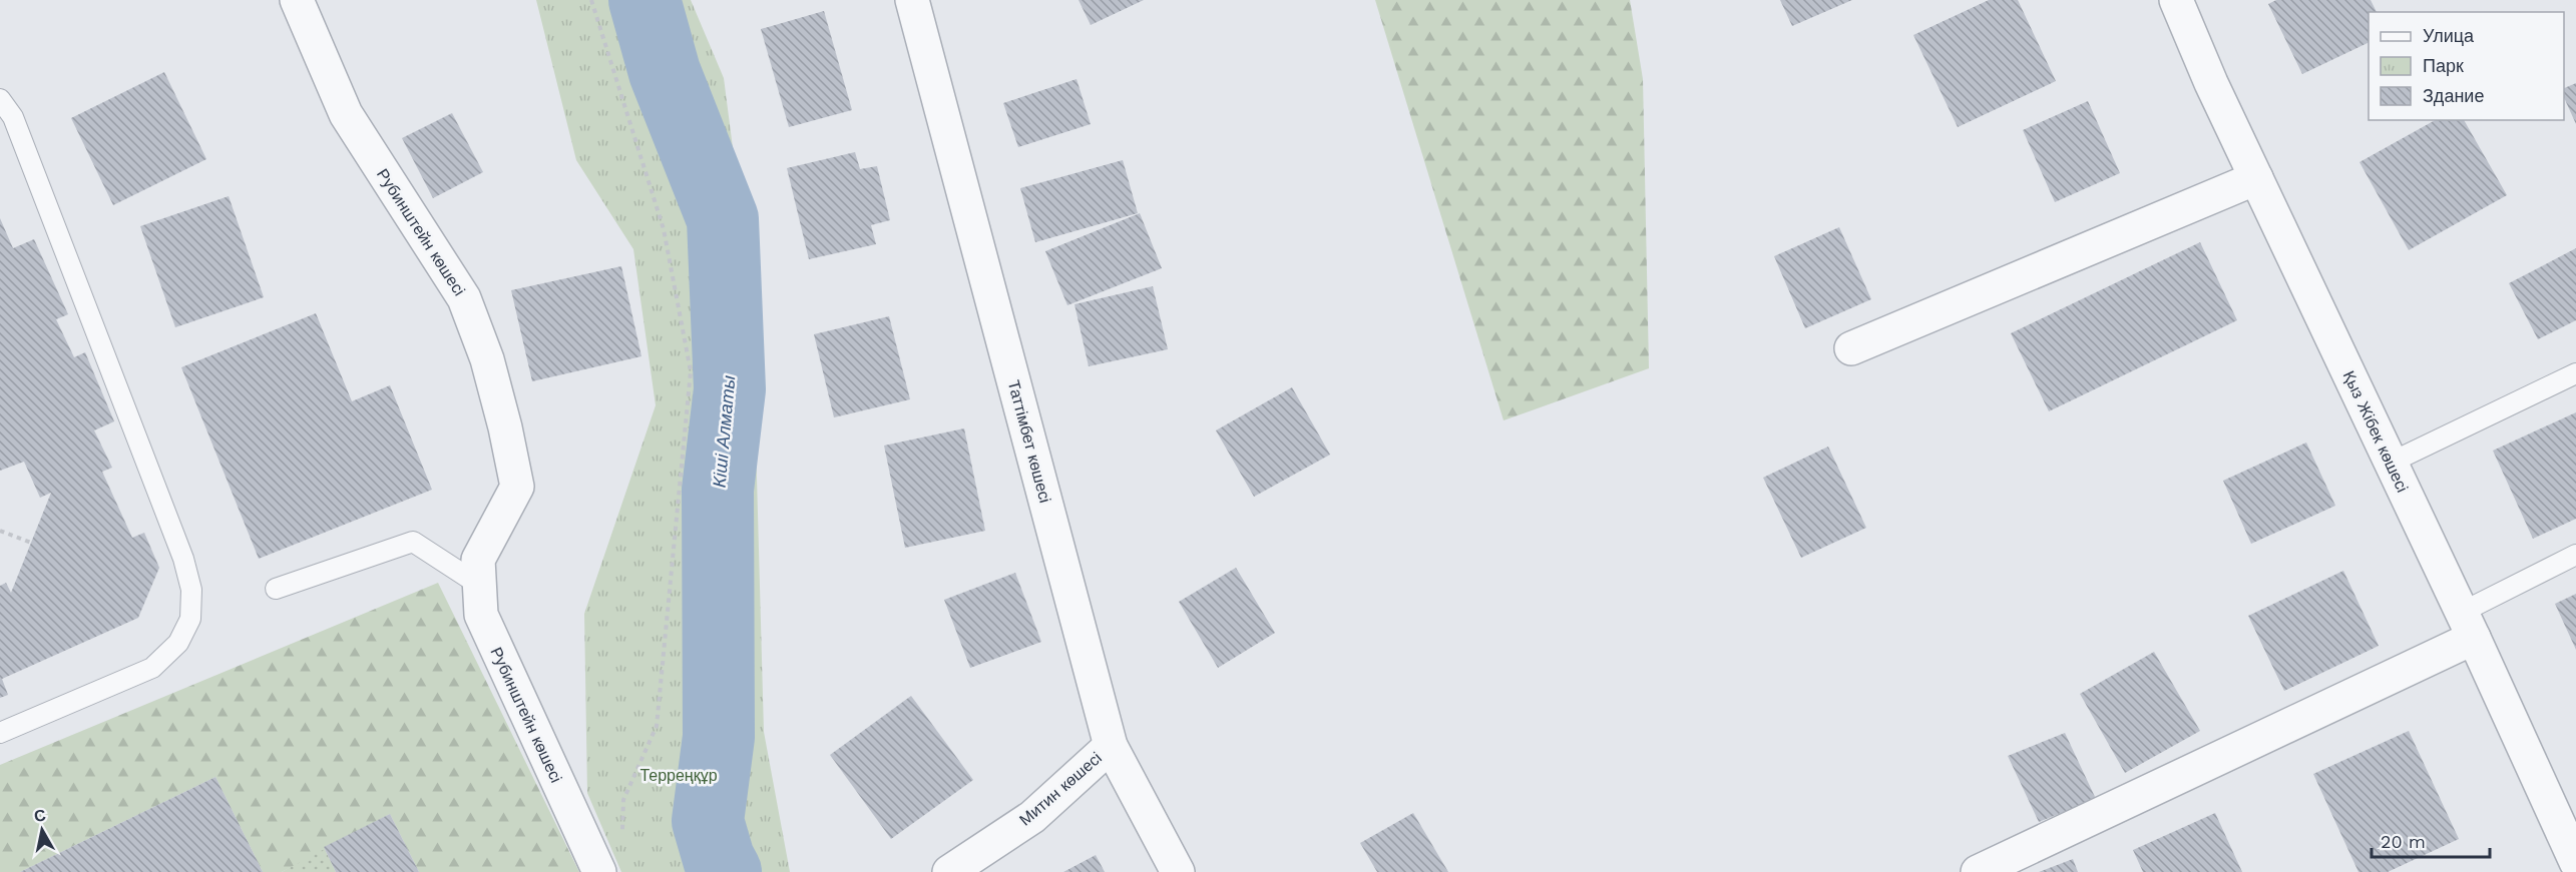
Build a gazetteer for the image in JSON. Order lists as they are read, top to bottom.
{
  "streets": {
    "street": [
      "Рубинштейн көшесі",
      "Қыз Жібек көшесі",
      "Таттімбет көшесі",
      "Митин көшесі"
    ]
  },
  "crossings": [
    ["Таттімбет көшесі", "Митин көшесі"]
  ],
  "water": ["Кіші Алматы"],
  "parks": ["Терреңқұр"],
  "legend": ["Улица", "Парк", "Здание"],
  "scale_bar": "20 m",
  "north": "top"
}
